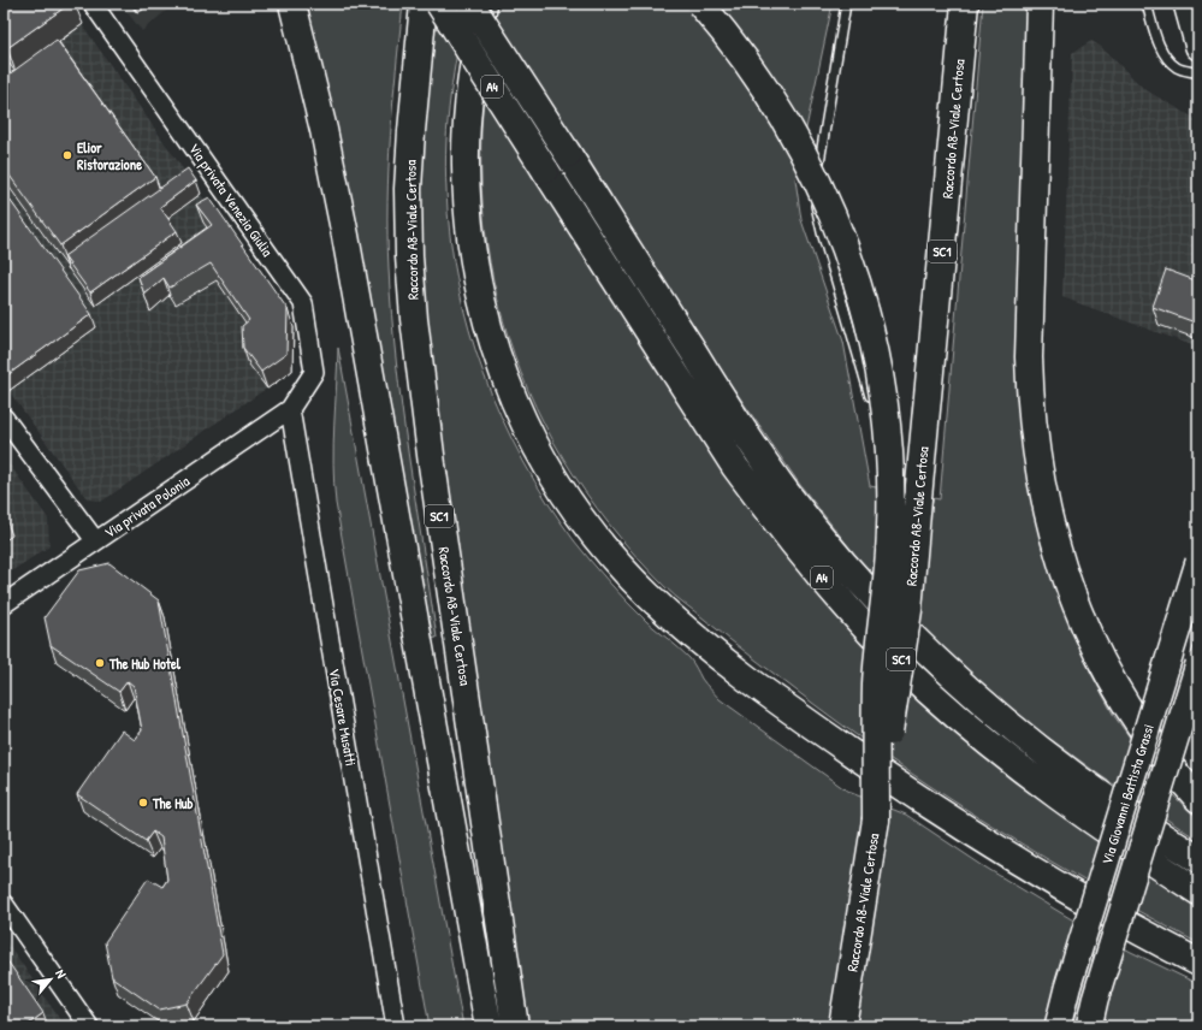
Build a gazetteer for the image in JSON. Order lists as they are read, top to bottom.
{
  "streets": {
    "highway": ["A4", "Raccordo A8-Viale Certosa", "SC1"],
    "main road": ["Via Giovanni Battista Grassi"],
    "street": ["Via privata Venezia Giulia", "Via privata Polonia", "Via Cesare Musatti"]
  },
  "crossings": [
    ["Via privata Venezia Giulia", "Via privata Polonia"],
    ["Via privata Venezia Giulia", "Via Cesare Musatti"],
    ["Via privata Polonia", "Via Cesare Musatti"]
  ],
  "places": ["Elior Ristorazione", "The Hub Hotel", "The Hub"],
  "north": "top right"
}
